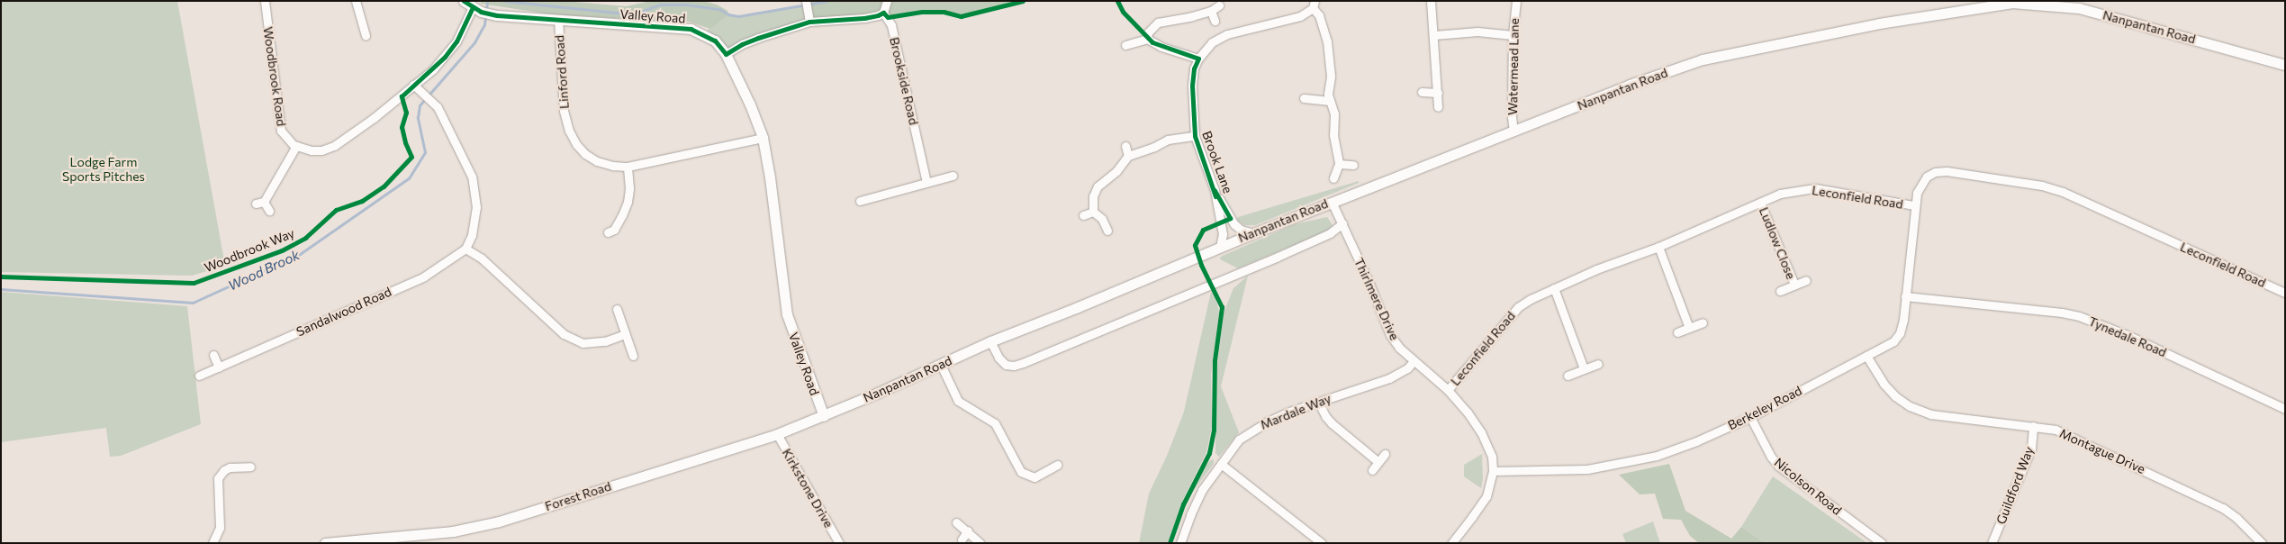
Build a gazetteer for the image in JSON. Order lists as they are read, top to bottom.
{
  "streets": {
    "street": [
      "Valley Road",
      "Nanpantan Road",
      "Watermead Lane",
      "Linford Road",
      "Woodbrook Road",
      "Brookside Road",
      "Brook Lane",
      "Leconfield Road",
      "Ludlow Close",
      "Thirlmere Drive",
      "Sandalwood Road",
      "Tynedale Road",
      "Berkeley Road",
      "Mardale Way",
      "Montague Drive",
      "Guildford Way",
      "Nicolson Road",
      "Kirkstone Drive",
      "Forest Road"
    ],
    "cycle path": ["Woodbrook Way"]
  },
  "crossings": [
    ["Valley Road", "Nanpantan Road"],
    ["Valley Road", "Linford Road"],
    ["Valley Road", "Forest Road"],
    ["Nanpantan Road", "Watermead Lane"],
    ["Nanpantan Road", "Brook Lane"],
    ["Nanpantan Road", "Thirlmere Drive"],
    ["Nanpantan Road", "Forest Road"],
    ["Leconfield Road", "Ludlow Close"],
    ["Leconfield Road", "Thirlmere Drive"],
    ["Leconfield Road", "Berkeley Road"],
    ["Thirlmere Drive", "Berkeley Road"],
    ["Thirlmere Drive", "Mardale Way"],
    ["Tynedale Road", "Berkeley Road"],
    ["Berkeley Road", "Montague Drive"],
    ["Berkeley Road", "Nicolson Road"],
    ["Montague Drive", "Guildford Way"],
    ["Kirkstone Drive", "Forest Road"]
  ],
  "water": ["Wood Brook"],
  "parks": ["Lodge Farm Sports Pitches"]
}
